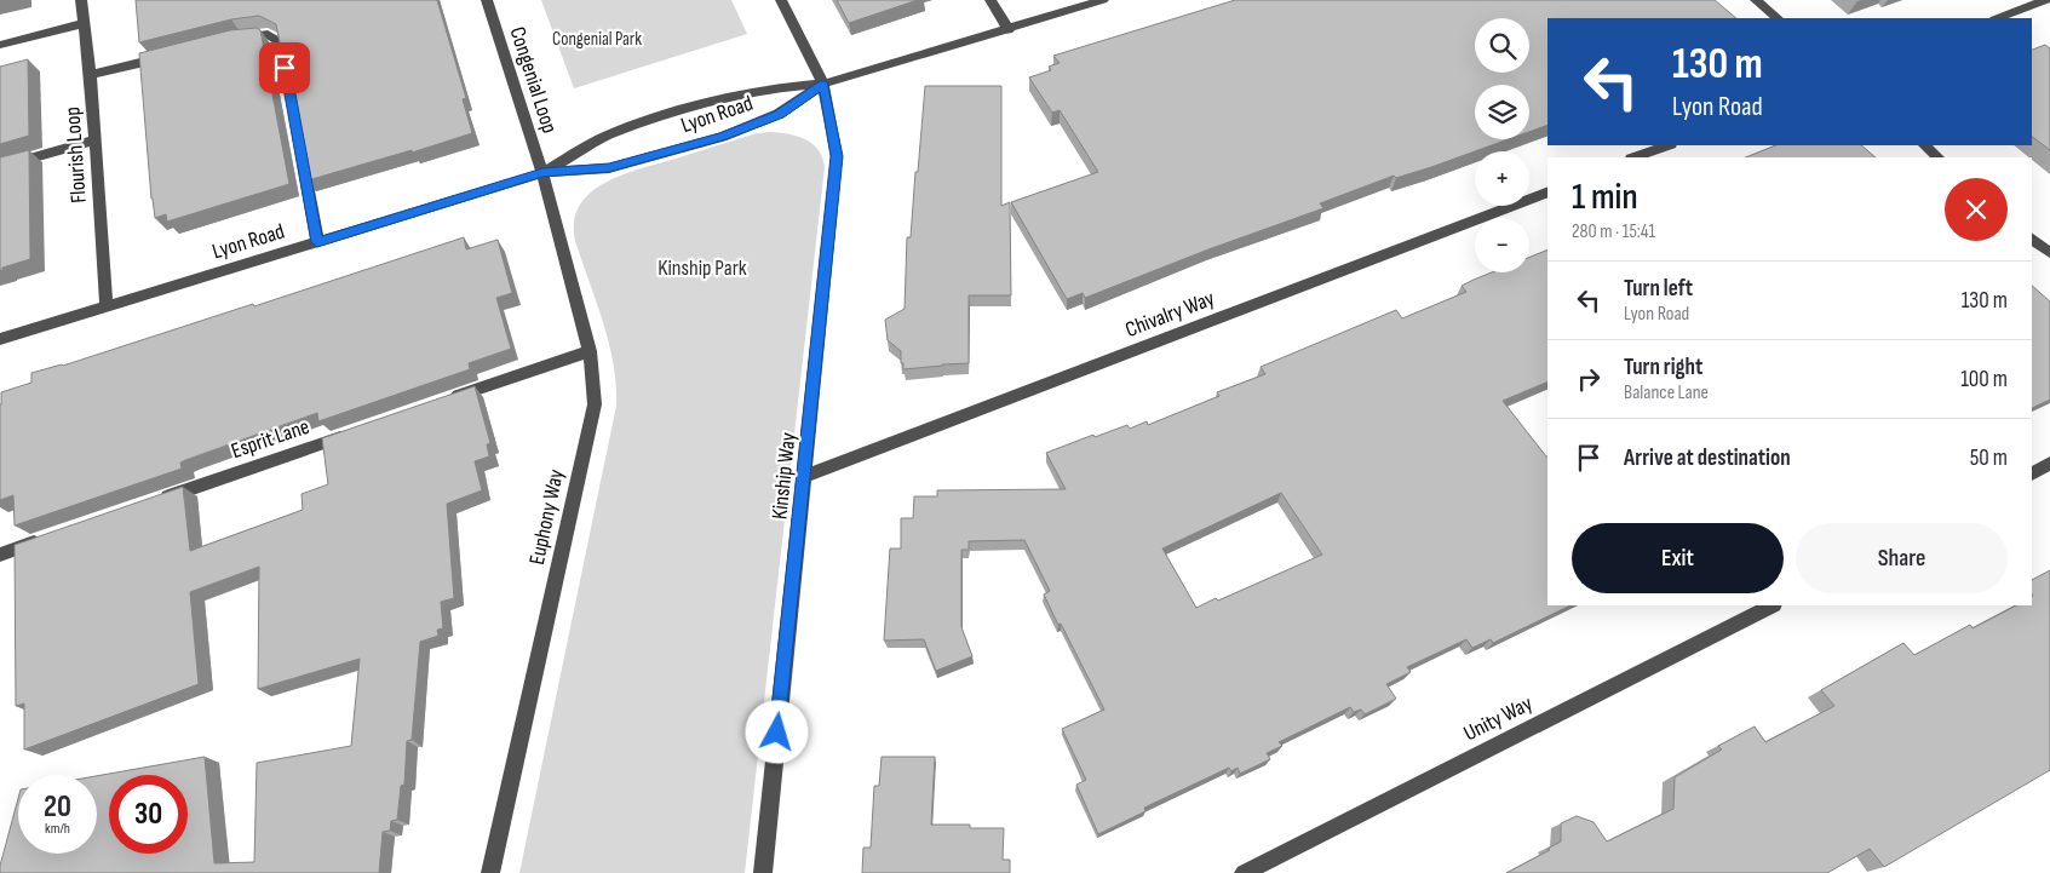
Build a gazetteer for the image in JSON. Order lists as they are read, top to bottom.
{
  "streets": {
    "street": [
      "Congenial Loop",
      "Lyon Road",
      "Flourish Loop",
      "Chivalry Way",
      "Esprit Lane",
      "Kinship Way",
      "Euphony Way",
      "Unity Way"
    ]
  },
  "crossings": [
    ["Congenial Loop", "Lyon Road"],
    ["Congenial Loop", "Euphony Way"],
    ["Lyon Road", "Flourish Loop"],
    ["Lyon Road", "Kinship Way"],
    ["Lyon Road", "Euphony Way"],
    ["Chivalry Way", "Kinship Way"]
  ],
  "parks": ["Congenial Park", "Kinship Park"],
  "page": {
    "map_buttons": ["+", "−"],
    "turn": ["130 m", "Lyon Road"],
    "heading": ["1 min", "280 m · 15:41"],
    "list": [
      {
        "name": "Turn left",
        "note": "Lyon Road",
        "value": "130 m"
      },
      {
        "name": "Turn right",
        "note": "Balance Lane",
        "value": "100 m"
      },
      {
        "name": "Arrive at destination",
        "value": "50 m"
      }
    ],
    "buttons": ["Exit", "Share"],
    "speed": "20 km/h",
    "limit": "30"
  }
}
